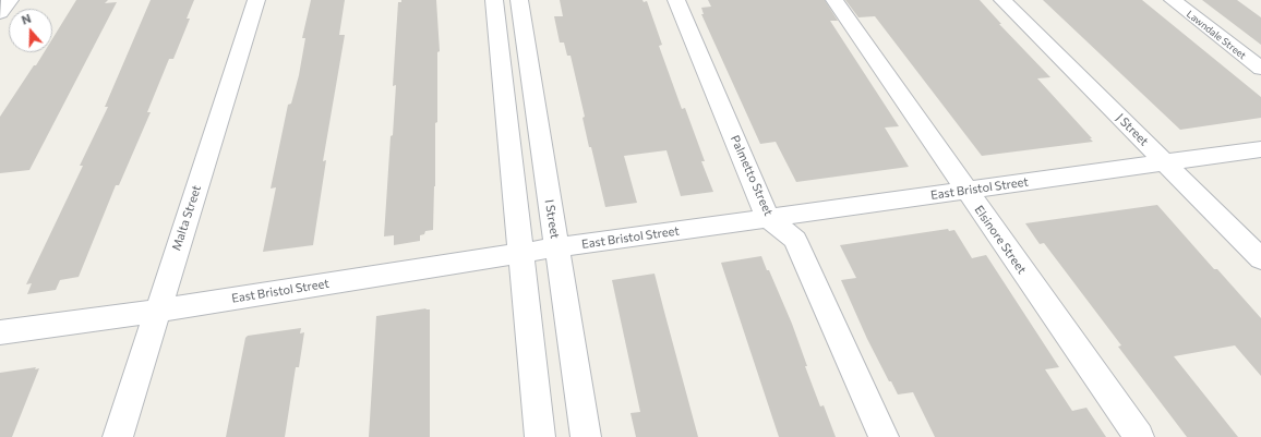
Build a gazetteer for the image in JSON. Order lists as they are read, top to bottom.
{
  "streets": {
    "street": [
      "Lawndale Street",
      "J Street",
      "Palmetto Street",
      "East Bristol Street",
      "Malta Street",
      "I Street",
      "Elsinore Street"
    ]
  },
  "crossings": [
    ["J Street", "East Bristol Street"],
    ["Palmetto Street", "East Bristol Street"],
    ["East Bristol Street", "Malta Street"],
    ["East Bristol Street", "I Street"],
    ["East Bristol Street", "Elsinore Street"]
  ],
  "north": "top"
}
